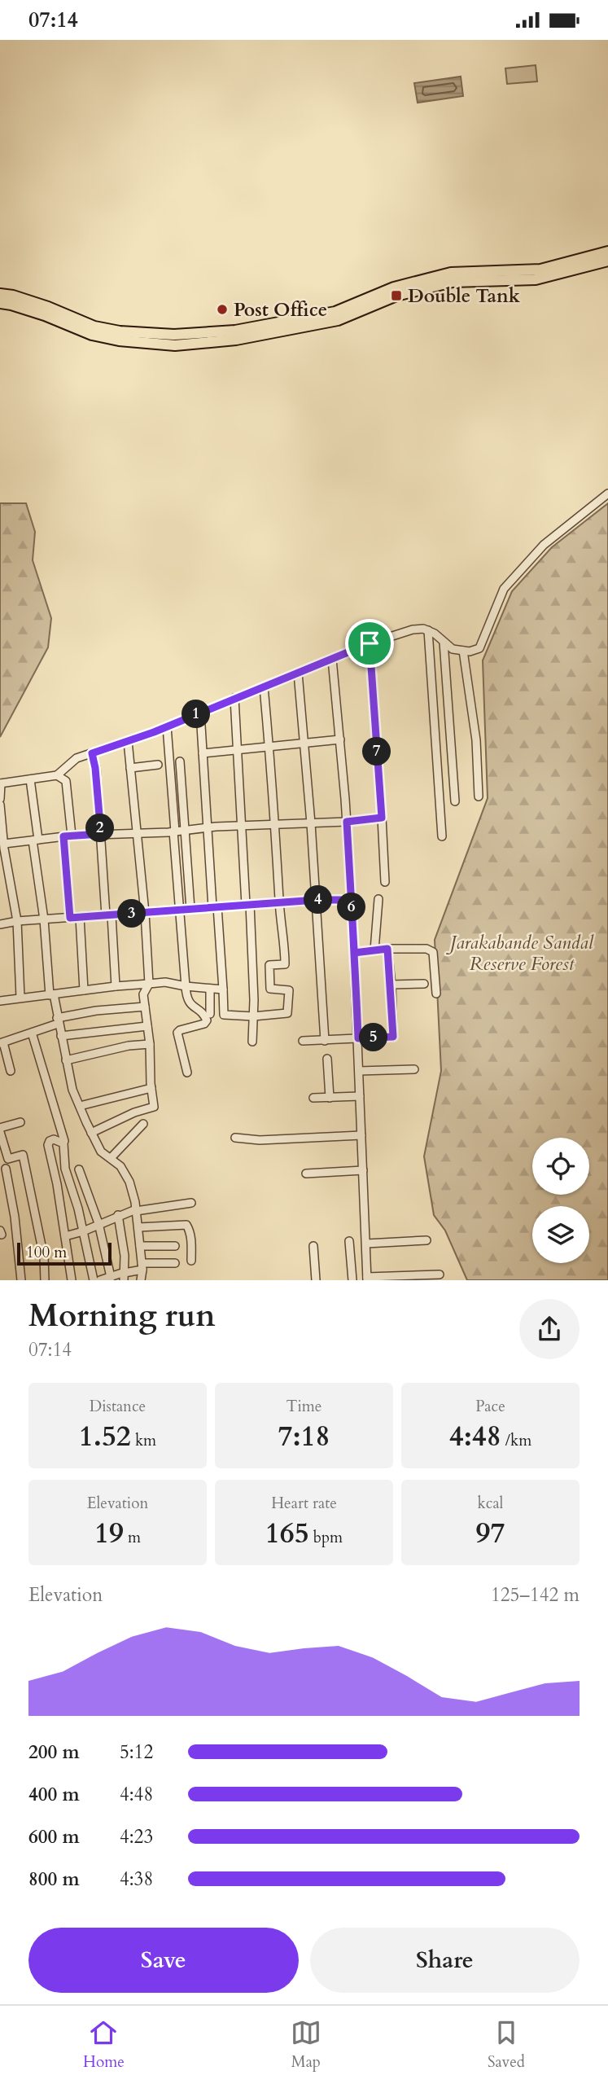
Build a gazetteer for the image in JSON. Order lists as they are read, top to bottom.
{
  "parks": ["Jarakabande Sandal Reserve Forest"],
  "places": {
    "transit": ["Double Tank"],
    "other": ["Post Office"]
  },
  "scale_bar": "100 m",
  "page": {
    "status": "07:14",
    "pins": [
      "1",
      "7",
      "2",
      "4",
      "6",
      "3",
      "5"
    ],
    "scale": "100 m",
    "heading": ["Morning run", "07:14"],
    "stats": [
      ["Distance", "1.52 km"],
      ["Time", "7:18"],
      ["Pace", "4:48 /km"],
      ["Elevation", "19 m"],
      ["Heart rate", "165 bpm"],
      ["kcal", "97"]
    ],
    "chart": ["Elevation", "125–142 m"],
    "list": [
      {
        "name": "200 m",
        "note": "5:12"
      },
      {
        "name": "400 m",
        "note": "4:48"
      },
      {
        "name": "600 m",
        "note": "4:23"
      },
      {
        "name": "800 m",
        "note": "4:38"
      }
    ],
    "buttons": ["Save", "Share"],
    "tabs": ["Home", "Map", "Saved"]
  }
}
